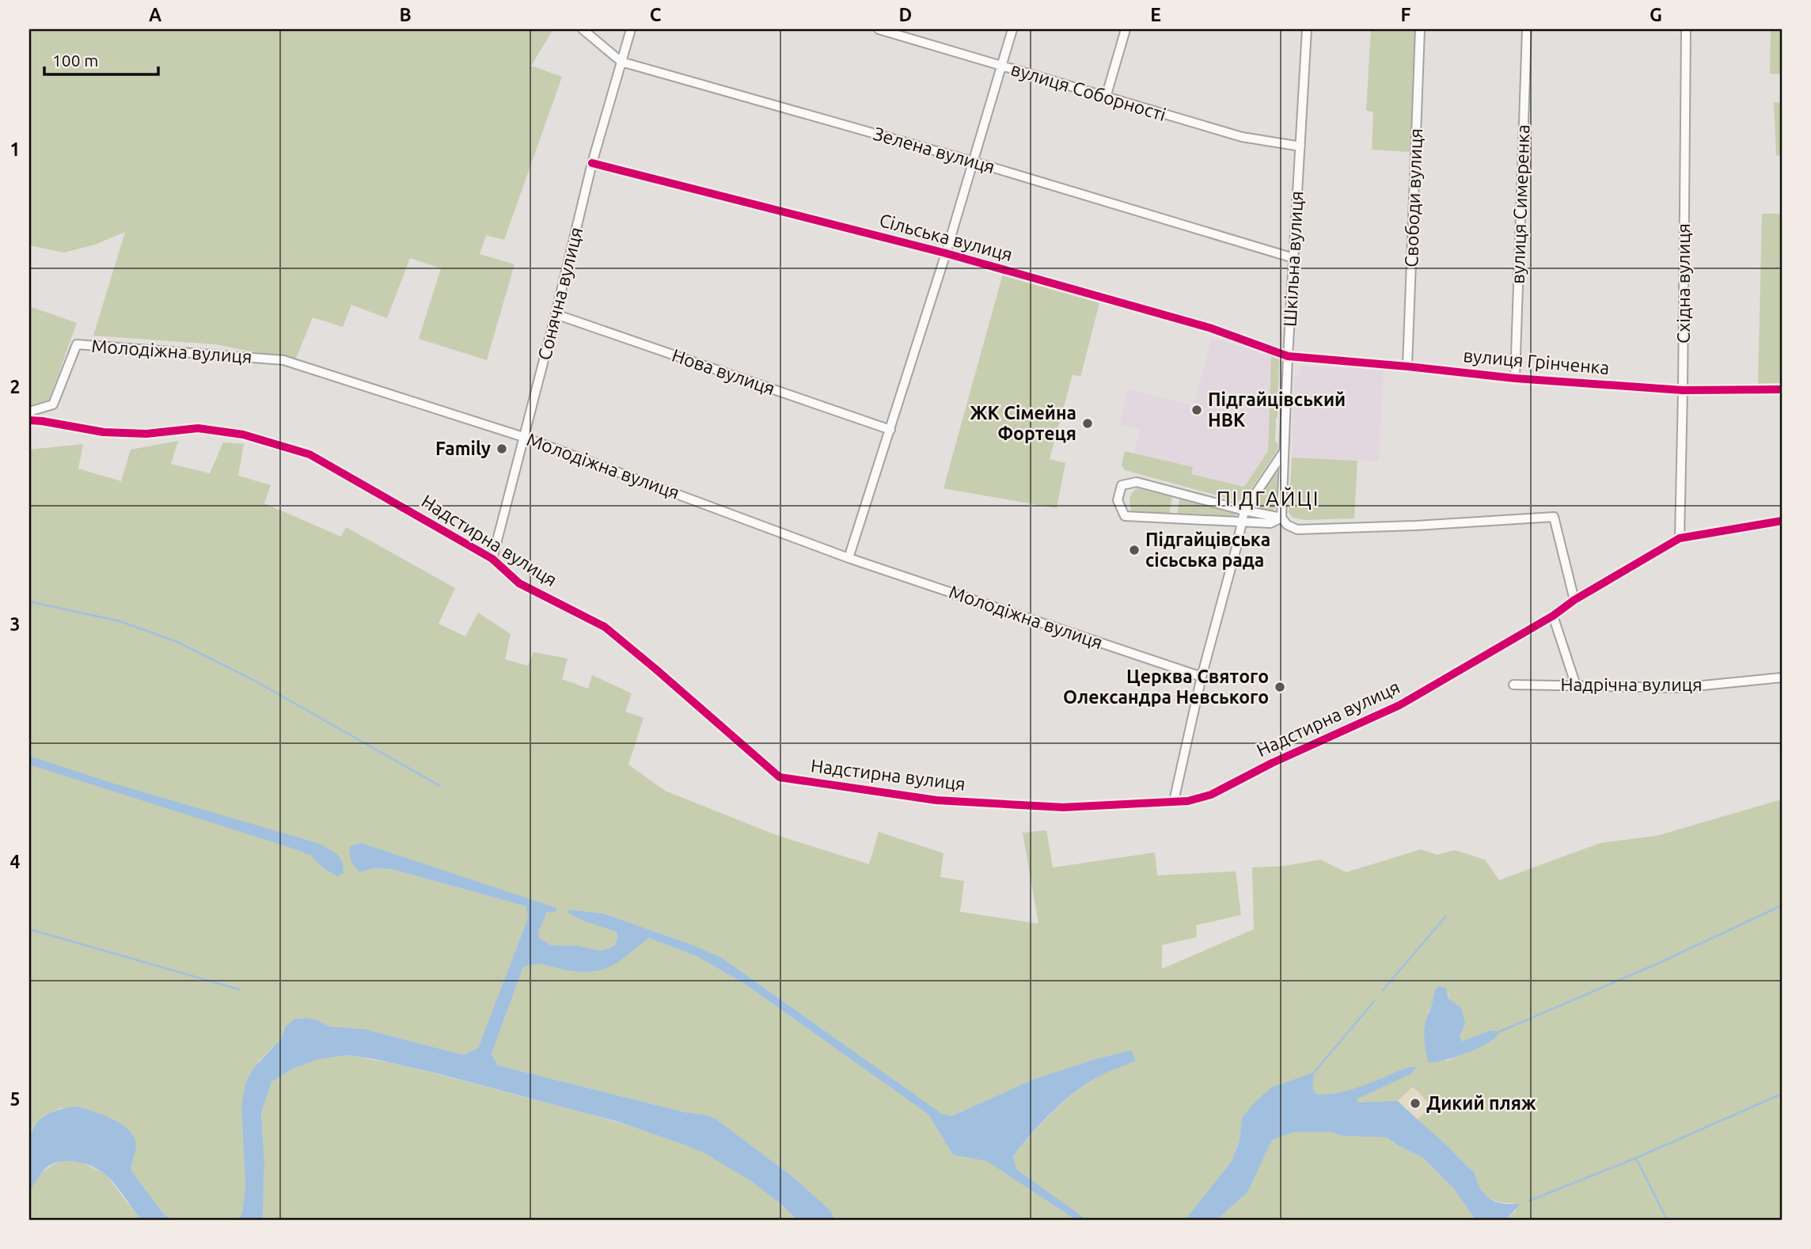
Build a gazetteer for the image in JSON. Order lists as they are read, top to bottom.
{
  "streets": {
    "street": [
      "вулиця Соборності",
      "Зелена вулиця",
      "Свободи вулиця",
      "вулиця Симеренка",
      "Сільська вулиця",
      "Шкільна вулиця",
      "Східна вулиця",
      "Сонячна вулиця",
      "Молодіжна вулиця",
      "вулиця Грінченка",
      "Нова вулиця",
      "Надстирна вулиця",
      "Надрічна вулиця"
    ]
  },
  "crossings": [
    ["вулиця Соборності", "Шкільна вулиця"],
    ["Зелена вулиця", "Шкільна вулиця"],
    ["Зелена вулиця", "Сонячна вулиця"],
    ["Свободи вулиця", "вулиця Грінченка"],
    ["вулиця Симеренка", "вулиця Грінченка"],
    ["Сільська вулиця", "Шкільна вулиця"],
    ["Сільська вулиця", "Сонячна вулиця"],
    ["Сільська вулиця", "вулиця Грінченка"],
    ["Шкільна вулиця", "вулиця Грінченка"],
    ["Східна вулиця", "вулиця Грінченка"],
    ["Східна вулиця", "Надстирна вулиця"],
    ["Сонячна вулиця", "Молодіжна вулиця"],
    ["Сонячна вулиця", "Нова вулиця"],
    ["Сонячна вулиця", "Надстирна вулиця"]
  ],
  "districts": ["ПІДГАЙЦІ"],
  "places": [
    "Підгайцівський НВК",
    "ЖК Сімейна Фортеця",
    "Family",
    "Підгайцівська сісьська рада",
    "Церква Святого Олександра Невського",
    "Дикий пляж"
  ],
  "scale_bar": "100 m",
  "grid": {
    "columns": [
      "A",
      "B",
      "C",
      "D",
      "E",
      "F",
      "G"
    ],
    "rows": [
      "1",
      "2",
      "3",
      "4",
      "5"
    ]
  }
}
